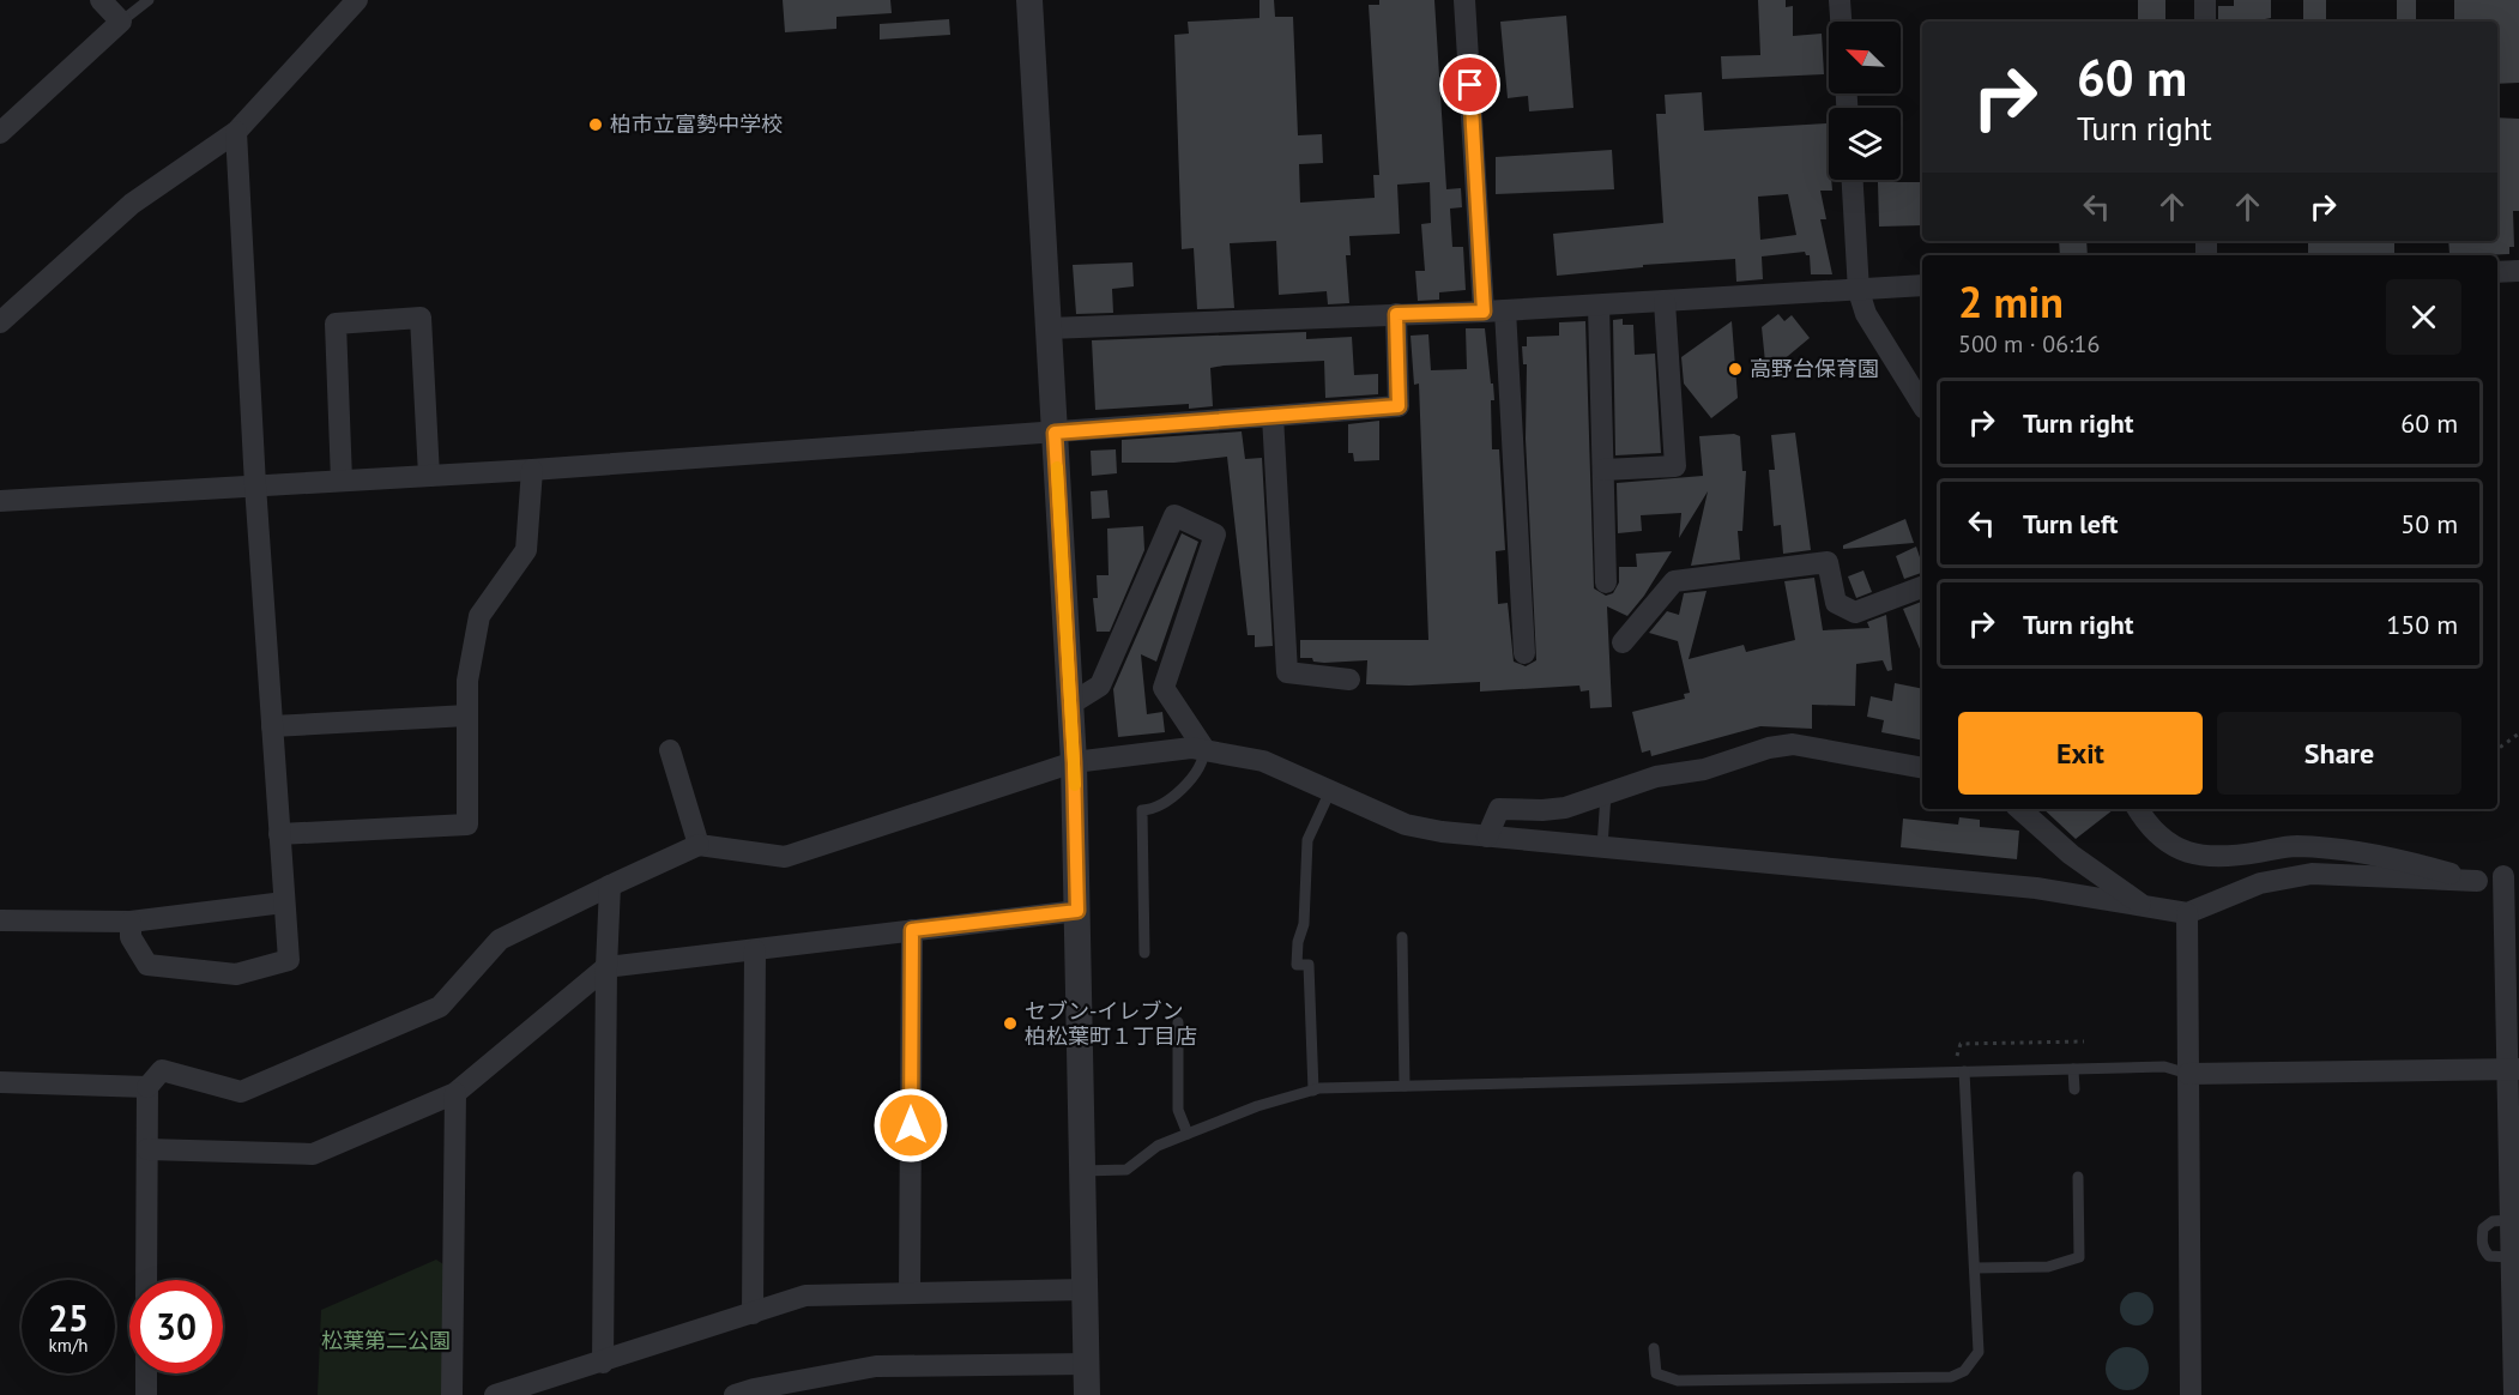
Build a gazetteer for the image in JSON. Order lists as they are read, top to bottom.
{
  "parks": ["松葉第二公園"],
  "places": ["柏市立富勢中学校", "高野台保育園", "セブン-イレブン 柏松葉町１丁目店"],
  "north": "top left",
  "page": {
    "turn": ["60 m", "Turn right"],
    "heading": ["2 min", "500 m · 06:16"],
    "list": [
      {
        "name": "Turn right",
        "value": "60 m"
      },
      {
        "name": "Turn left",
        "value": "50 m"
      },
      {
        "name": "Turn right",
        "value": "150 m"
      }
    ],
    "buttons": ["Exit", "Share"],
    "speed": "25 km/h",
    "limit": "30"
  }
}
